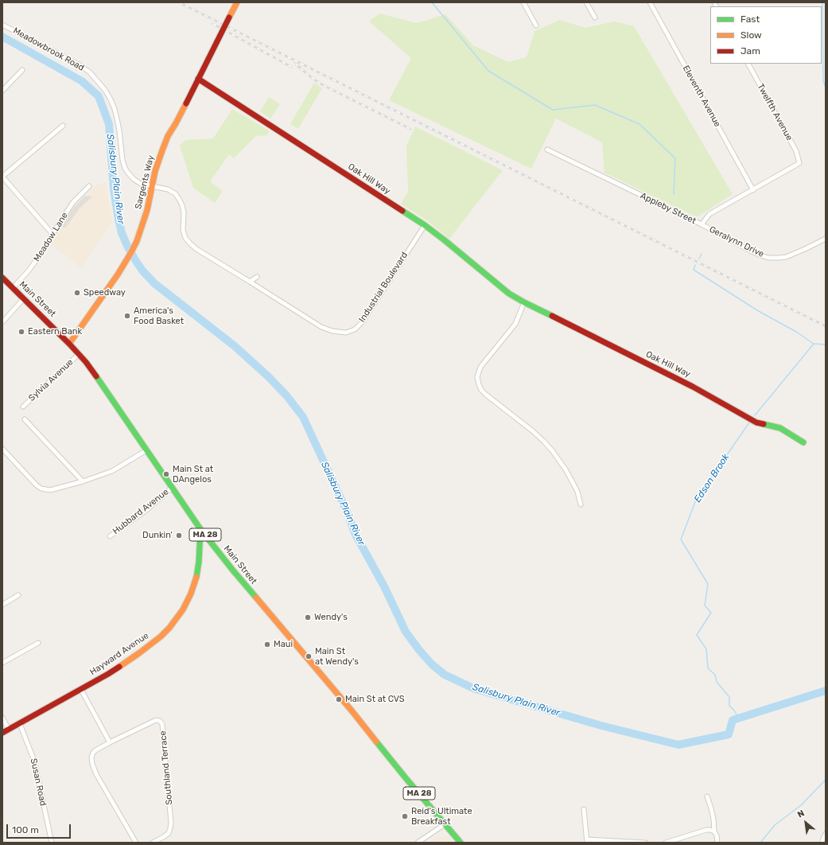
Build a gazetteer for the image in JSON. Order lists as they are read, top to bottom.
{
  "streets": {
    "main road": [
      "Oak Hill Way",
      "Sargents Way",
      "Main Street",
      "MA 28",
      "Hayward Avenue"
    ],
    "street": [
      "Meadowbrook Road",
      "Eleventh Avenue",
      "Twelfth Avenue",
      "Appleby Street",
      "Meadow Lane",
      "Geralynn Drive",
      "Industrial Boulevard",
      "Sylvia Avenue",
      "Hubbard Avenue",
      "Southland Terrace",
      "Susan Road"
    ]
  },
  "crossings": [
    ["Meadowbrook Road", "Sargents Way"],
    ["Meadowbrook Road", "Industrial Boulevard"],
    ["Eleventh Avenue", "Appleby Street"],
    ["Twelfth Avenue", "Appleby Street"],
    ["Oak Hill Way", "Sargents Way"],
    ["Oak Hill Way", "Industrial Boulevard"],
    ["Sargents Way", "Industrial Boulevard"],
    ["Sargents Way", "Main Street"],
    ["Appleby Street", "Geralynn Drive"],
    ["Meadow Lane", "Main Street"],
    ["Main Street", "Sylvia Avenue"],
    ["Main Street", "Hubbard Avenue"],
    ["Main Street", "Hayward Avenue"],
    ["Hayward Avenue", "Susan Road"]
  ],
  "water": ["Salisbury Plain River", "Edson Brook"],
  "places": [
    "Speedway",
    "America's Food Basket",
    "Eastern Bank",
    "Main St at DAngelos",
    "Dunkin'",
    "Wendy's",
    "Maui",
    "Main St at Wendy's",
    "Main St at CVS",
    "Reid's Ultimate Breakfast"
  ],
  "legend": ["Fast", "Slow", "Jam"],
  "scale_bar": "100 m",
  "north": "top left"
}
